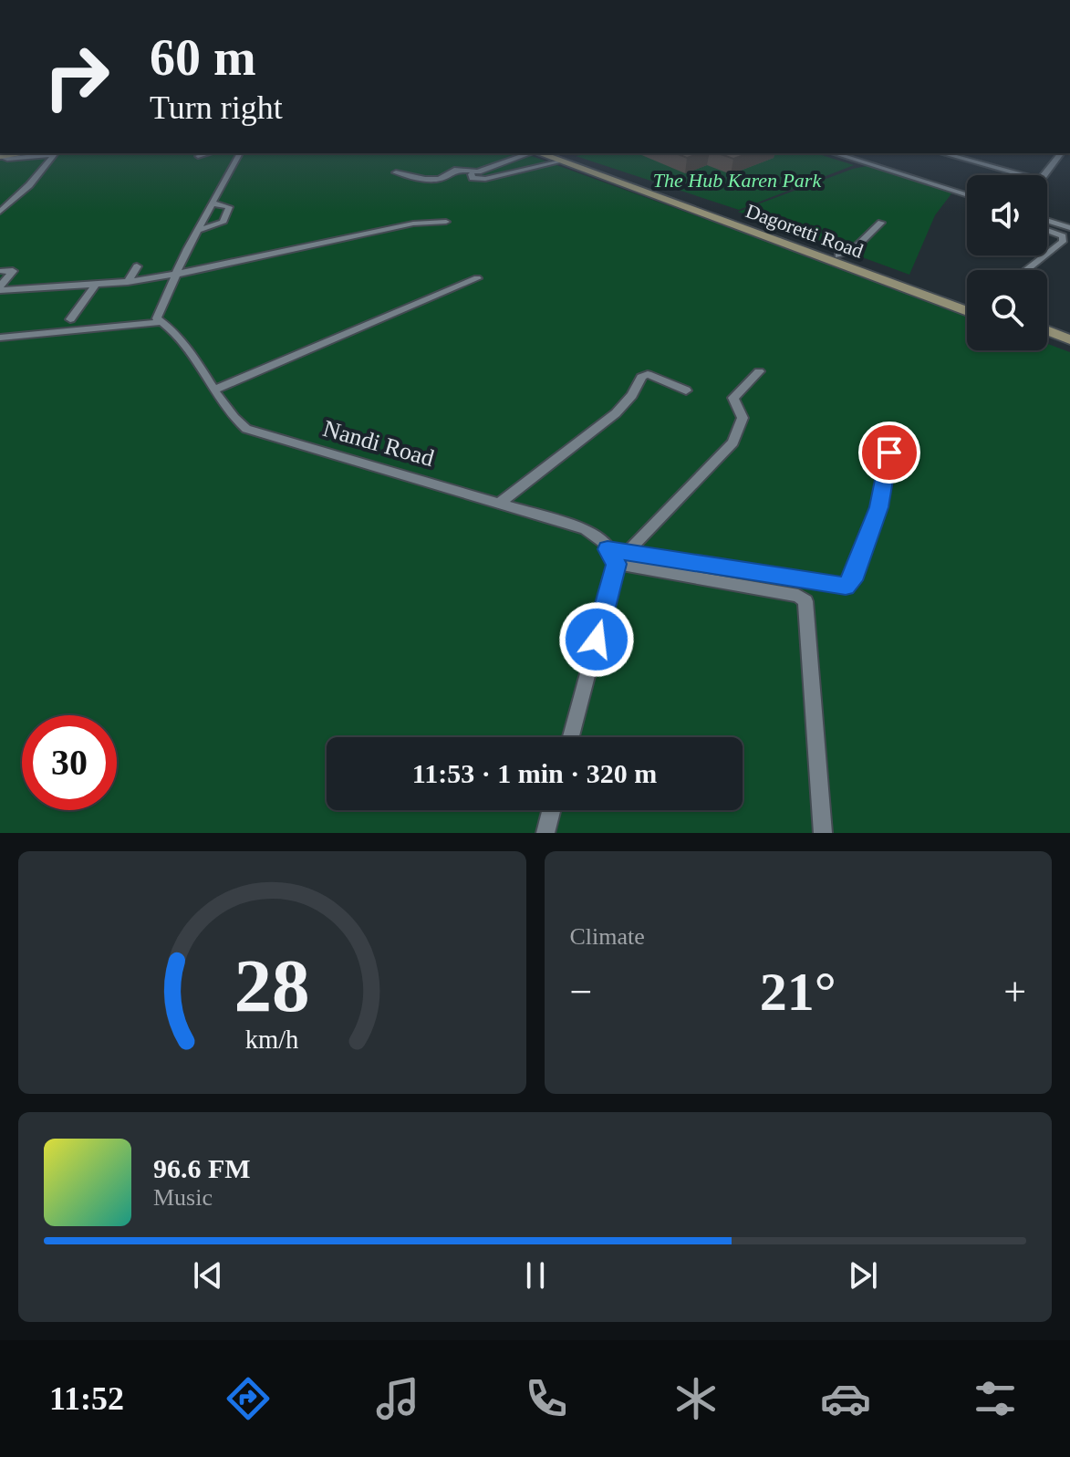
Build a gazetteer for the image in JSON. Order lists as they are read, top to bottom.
{
  "streets": {
    "main road": ["Dagoretti Road"],
    "street": ["Nandi Road"]
  },
  "parks": ["The Hub Karen Park"],
  "page": {
    "turn": ["60 m", "Turn right"],
    "limit": "30",
    "trip": "11:53 · 1 min · 320 m",
    "tile": "Climate",
    "heat": ["−", "21°", "+"],
    "song": ["96.6 FM", "Music"],
    "tabs": "11:52",
    "gauge": ["28", "km/h"]
  }
}
